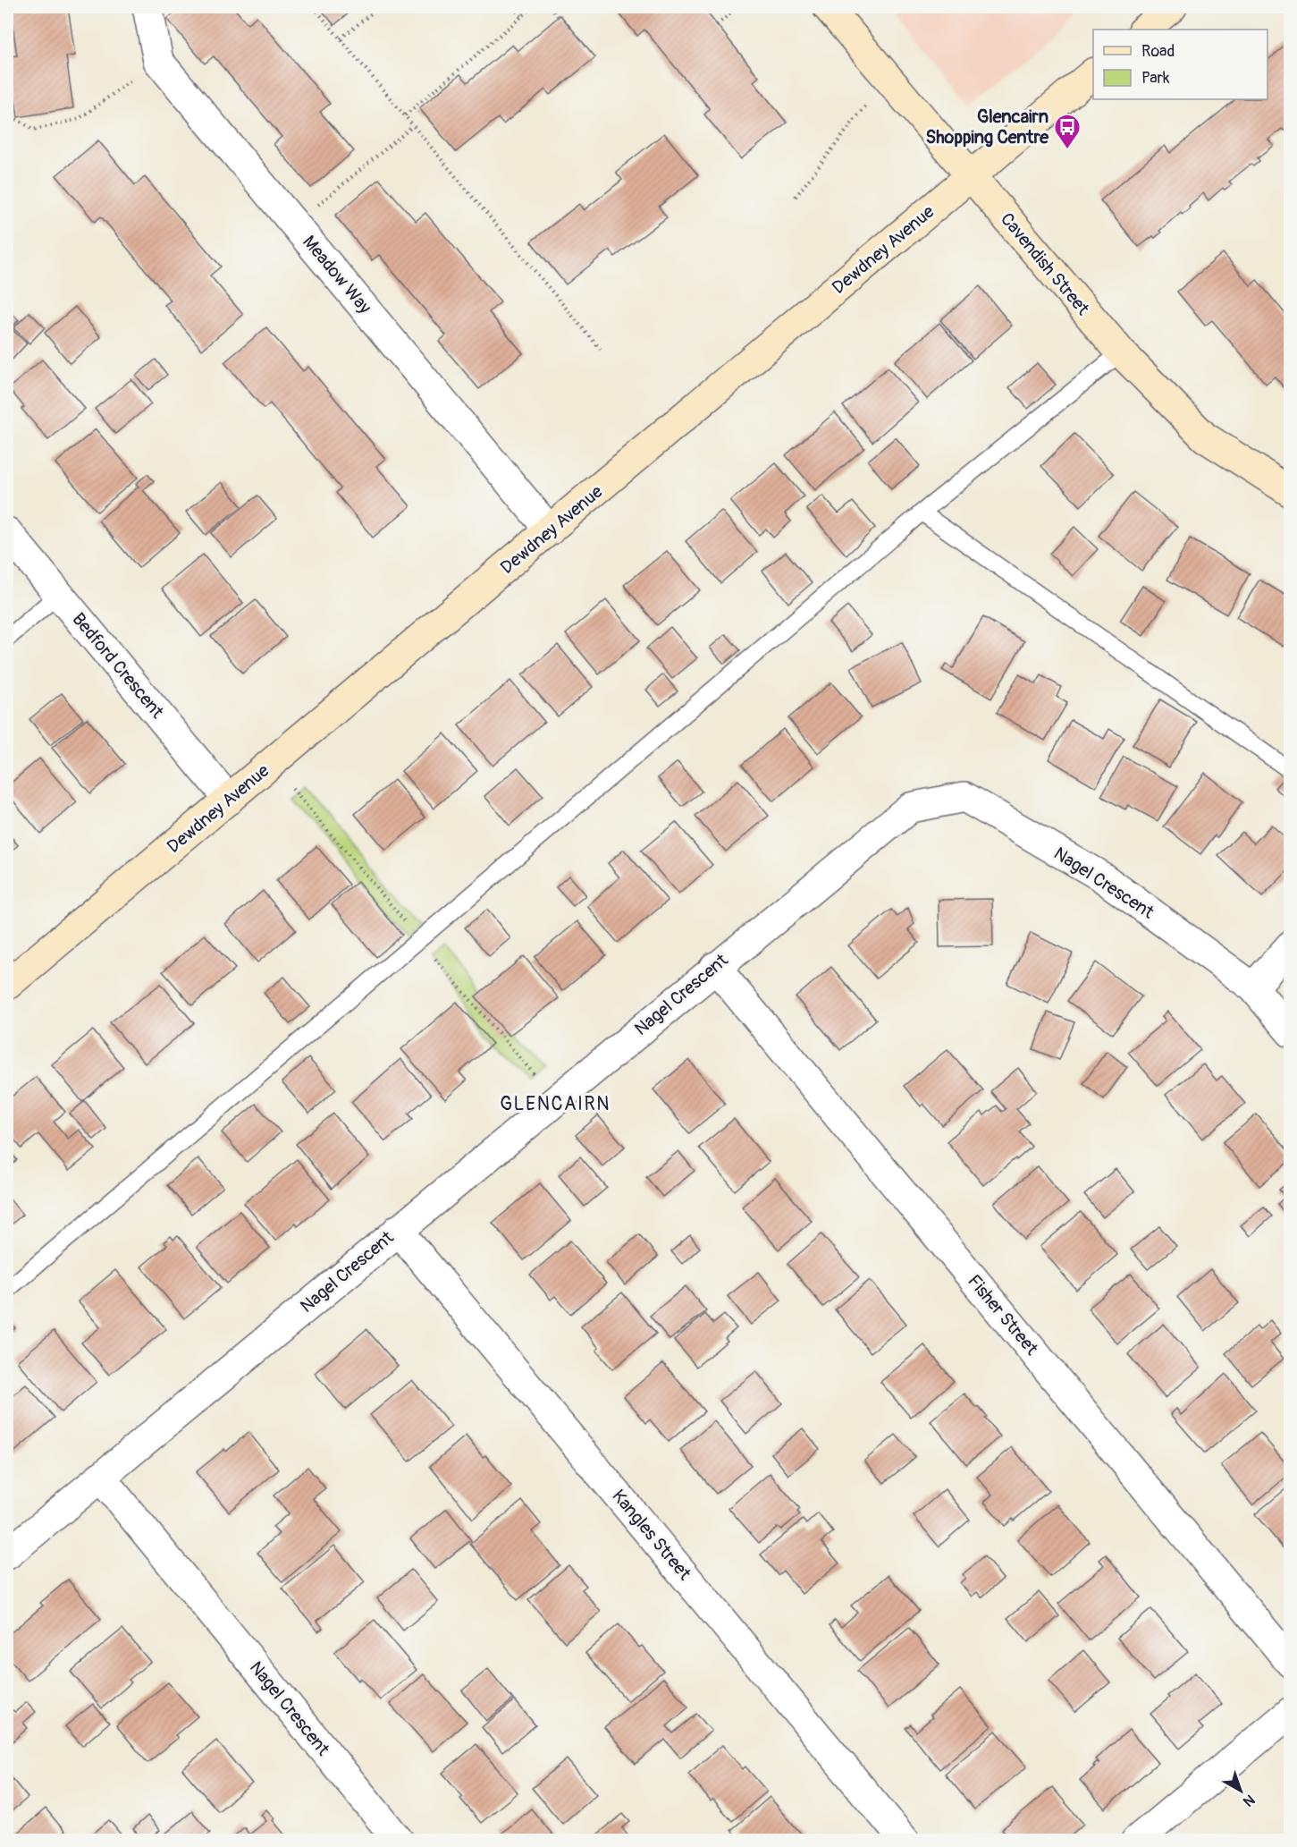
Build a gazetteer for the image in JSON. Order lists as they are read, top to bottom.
{
  "streets": {
    "street": [
      "Dewdney Avenue",
      "Cavendish Street",
      "Meadow Way",
      "Bedford Crescent",
      "Nagel Crescent",
      "Fisher Street",
      "Kangles Street"
    ]
  },
  "crossings": [
    ["Dewdney Avenue", "Cavendish Street"],
    ["Dewdney Avenue", "Meadow Way"],
    ["Dewdney Avenue", "Bedford Crescent"],
    ["Nagel Crescent", "Fisher Street"],
    ["Nagel Crescent", "Kangles Street"]
  ],
  "districts": ["GLENCAIRN"],
  "places": {
    "bus stop": ["Glencairn Shopping Centre"]
  },
  "legend": ["Road", "Park"],
  "north": "bottom right"
}
